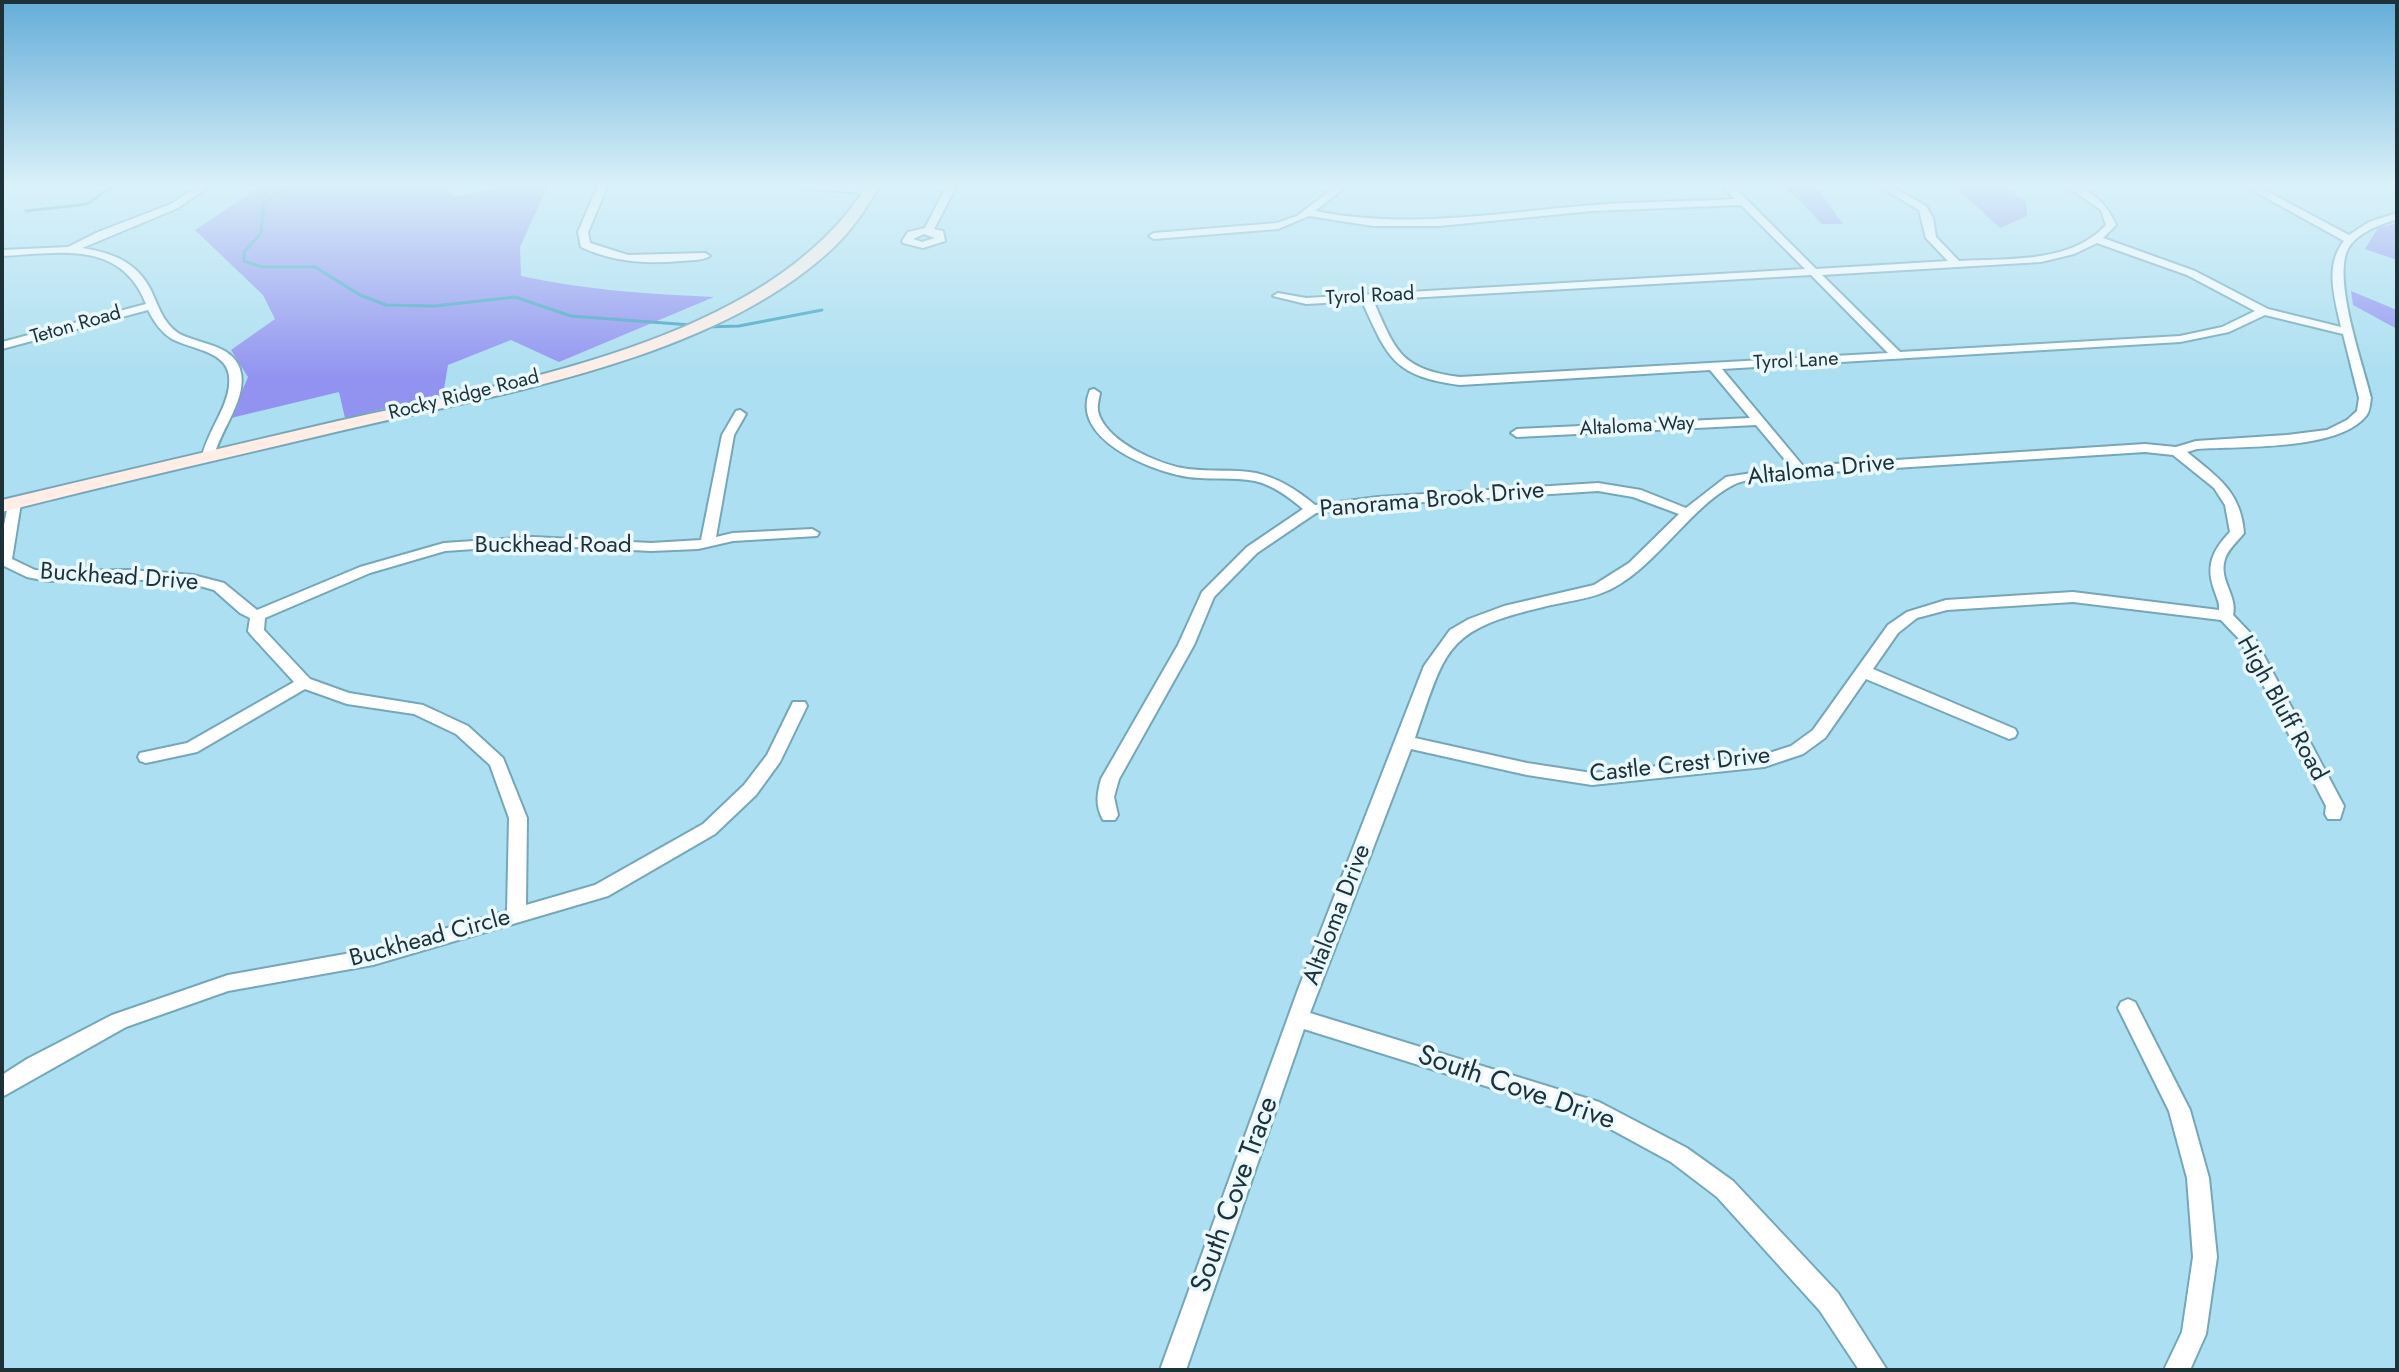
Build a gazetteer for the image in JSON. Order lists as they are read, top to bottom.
{
  "streets": {
    "main road": ["Rocky Ridge Road"],
    "street": [
      "Tyrol Road",
      "Teton Road",
      "Tyrol Lane",
      "Altaloma Way",
      "Altaloma Drive",
      "Panorama Brook Drive",
      "Buckhead Road",
      "Buckhead Drive",
      "High Bluff Road",
      "Castle Crest Drive",
      "Buckhead Circle",
      "South Cove Drive",
      "South Cove Trace"
    ]
  },
  "crossings": [
    ["Tyrol Road", "Tyrol Lane"],
    ["Rocky Ridge Road", "Buckhead Drive"],
    ["Altaloma Drive", "Panorama Brook Drive"],
    ["Altaloma Drive", "High Bluff Road"],
    ["Altaloma Drive", "Castle Crest Drive"],
    ["Altaloma Drive", "South Cove Drive"],
    ["Altaloma Drive", "South Cove Trace"],
    ["Buckhead Road", "Buckhead Drive"],
    ["High Bluff Road", "Castle Crest Drive"],
    ["South Cove Drive", "South Cove Trace"]
  ]
}
